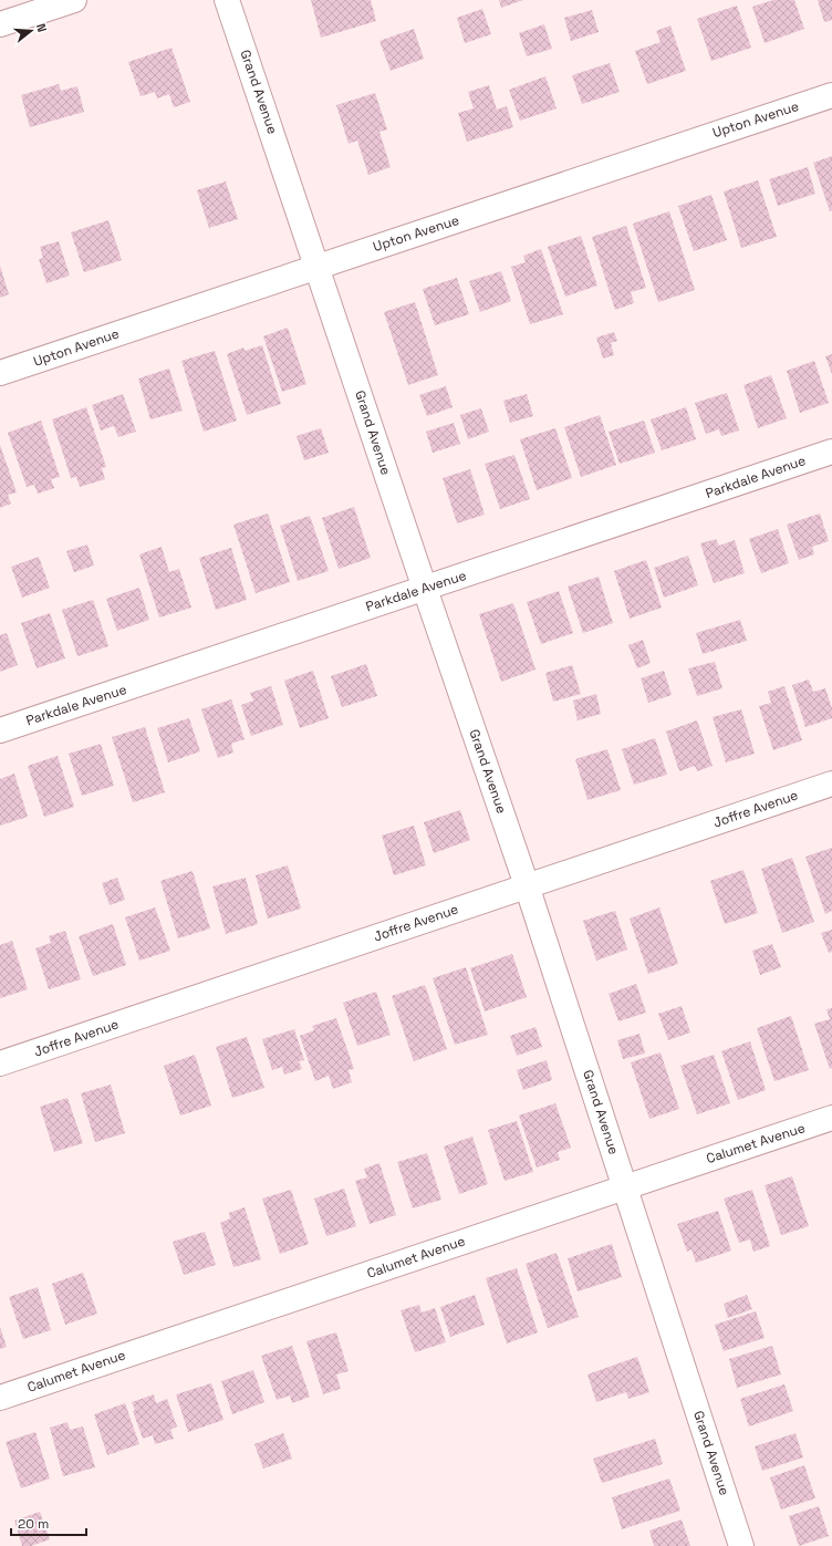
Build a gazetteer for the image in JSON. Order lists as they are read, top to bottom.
{
  "streets": {
    "street": [
      "Grand Avenue",
      "Upton Avenue",
      "Parkdale Avenue",
      "Joffre Avenue",
      "Calumet Avenue"
    ]
  },
  "crossings": [
    ["Grand Avenue", "Upton Avenue"],
    ["Grand Avenue", "Parkdale Avenue"],
    ["Grand Avenue", "Joffre Avenue"],
    ["Grand Avenue", "Calumet Avenue"]
  ],
  "scale_bar": "20 m",
  "north": "right"
}
